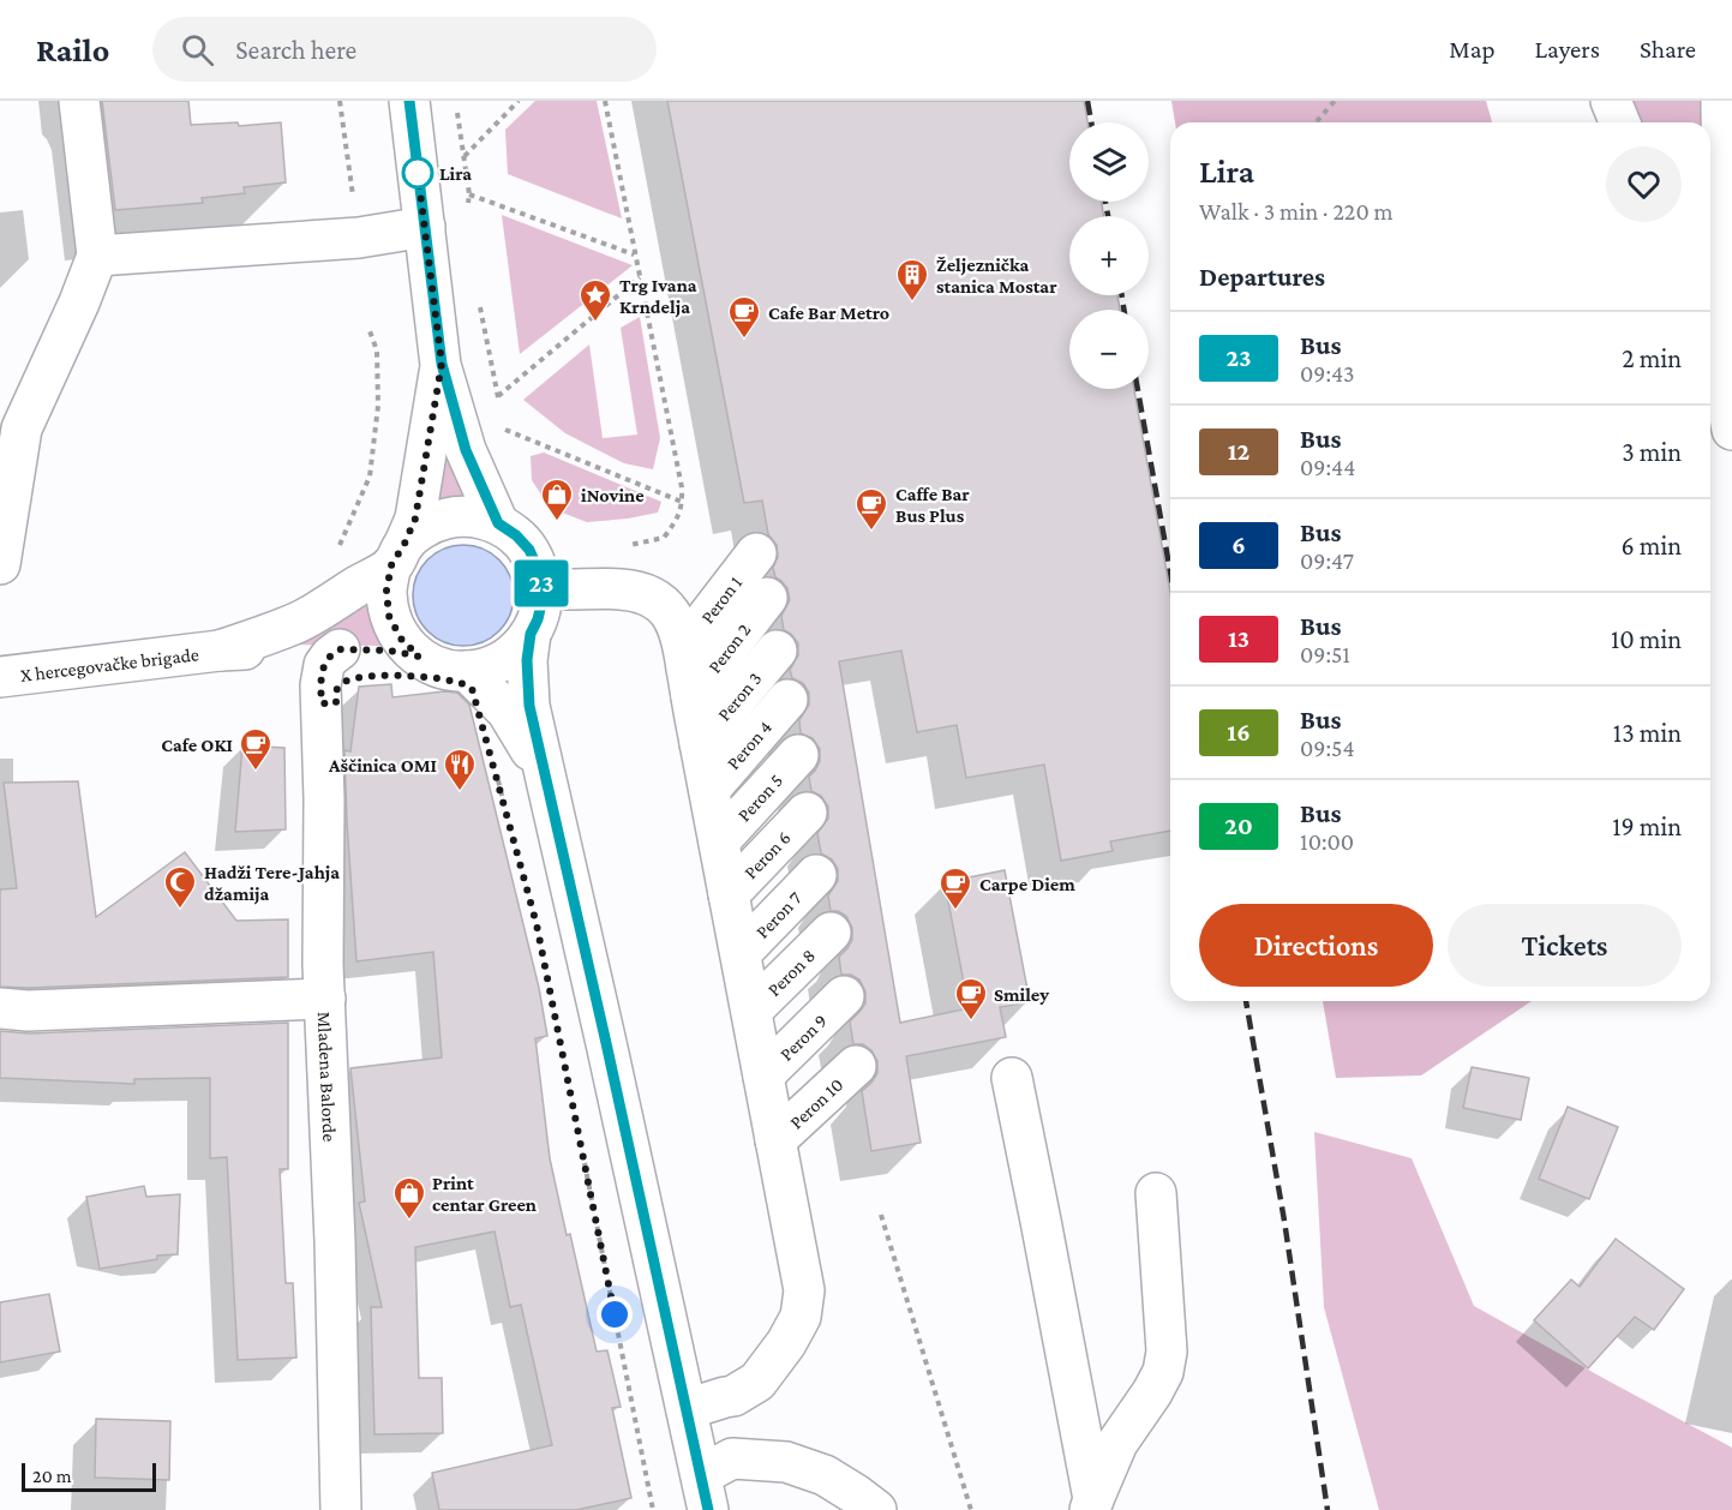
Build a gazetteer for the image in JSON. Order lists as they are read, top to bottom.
{
  "streets": {
    "street": [
      "Peron 1",
      "Peron 2",
      "X hercegovačke brigade",
      "Peron 3",
      "Peron 4",
      "Peron 5",
      "Peron 6",
      "Peron 7",
      "Peron 8",
      "Peron 9",
      "Mladena Balorde",
      "Peron 10"
    ]
  },
  "crossings": [
    ["X hercegovačke brigade", "Mladena Balorde"]
  ],
  "places": {
    "other": ["Lira"],
    "building": ["Željeznička stanica Mostar"],
    "place": ["Trg Ivana Krndelja"],
    "cafe": [
      "Cafe Bar Metro",
      "Caffe Bar Bus Plus",
      "Cafe OKI",
      "Carpe Diem",
      "Smiley"
    ],
    "shop": ["iNovine", "Print centar Green"],
    "restaurant": ["Aščinica OMI"],
    "mosque": ["Hadži Tere-Jahja džamija"]
  },
  "lines": ["bus line 23"],
  "scale_bar": "20 m",
  "page": {
    "header": "Railo",
    "search": "Search here",
    "nav": ["Map", "Layers", "Share"],
    "on_map": "23",
    "map_buttons": ["+", "−"],
    "heading": [
      ["Lira", "Walk · 3 min · 220 m"],
      "Departures"
    ],
    "list": [
      {
        "mark": "23",
        "name": "Bus",
        "note": "09:43",
        "value": "2 min"
      },
      {
        "mark": "12",
        "name": "Bus",
        "note": "09:44",
        "value": "3 min"
      },
      {
        "mark": "6",
        "name": "Bus",
        "note": "09:47",
        "value": "6 min"
      },
      {
        "mark": "13",
        "name": "Bus",
        "note": "09:51",
        "value": "10 min"
      },
      {
        "mark": "16",
        "name": "Bus",
        "note": "09:54",
        "value": "13 min"
      },
      {
        "mark": "20",
        "name": "Bus",
        "note": "10:00",
        "value": "19 min"
      }
    ],
    "buttons": ["Directions", "Tickets"],
    "scale": "20 m"
  }
}
